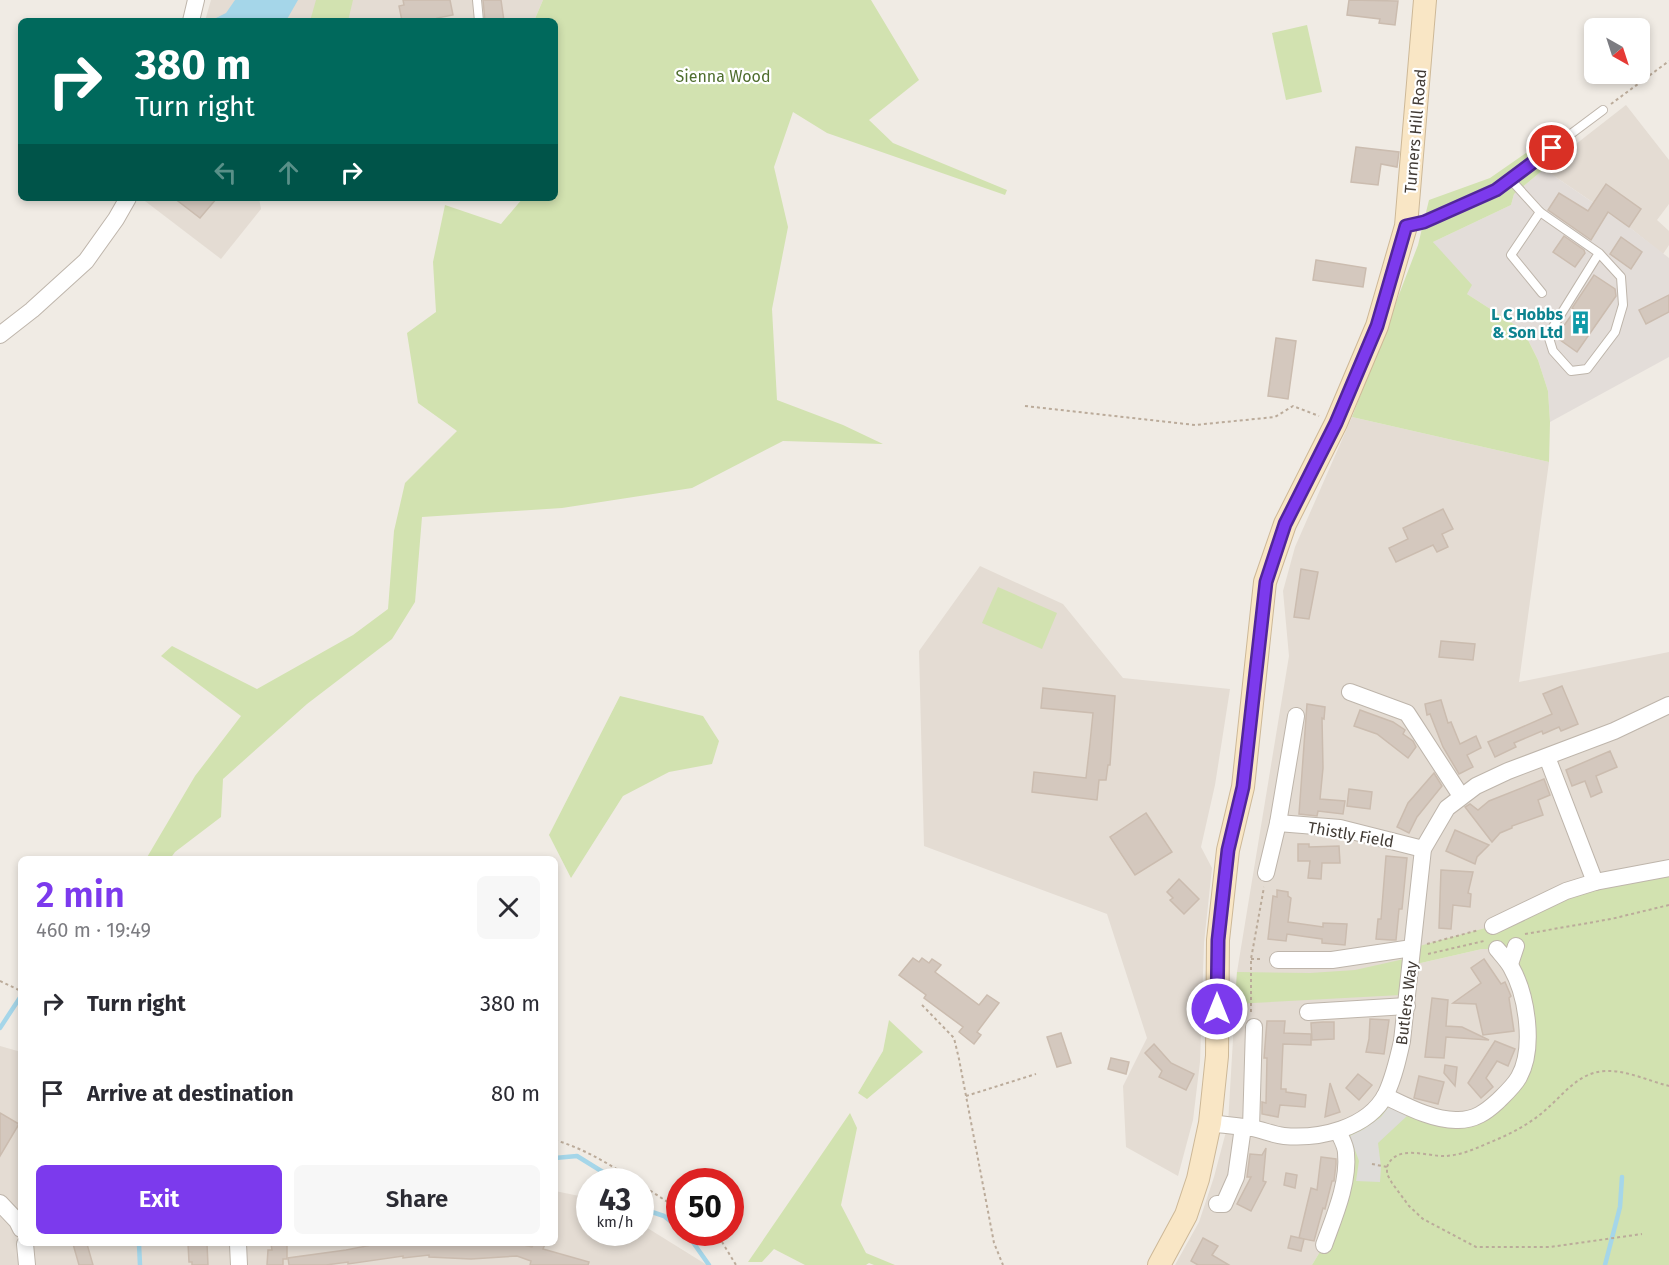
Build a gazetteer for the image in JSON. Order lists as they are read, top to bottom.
{
  "streets": {
    "main road": ["Turners Hill Road"],
    "street": ["Thistly Field", "Butlers Way"]
  },
  "crossings": [
    ["Turners Hill Road", "Butlers Way"]
  ],
  "parks": ["Sienna Wood"],
  "places": {
    "building": ["L C Hobbs & Son Ltd"]
  },
  "north": "bottom right",
  "page": {
    "turn": ["380 m", "Turn right"],
    "heading": ["2 min", "460 m · 19:49"],
    "list": [
      {
        "name": "Turn right",
        "value": "380 m"
      },
      {
        "name": "Arrive at destination",
        "value": "80 m"
      }
    ],
    "buttons": ["Exit", "Share"],
    "speed": "43 km/h",
    "limit": "50"
  }
}
